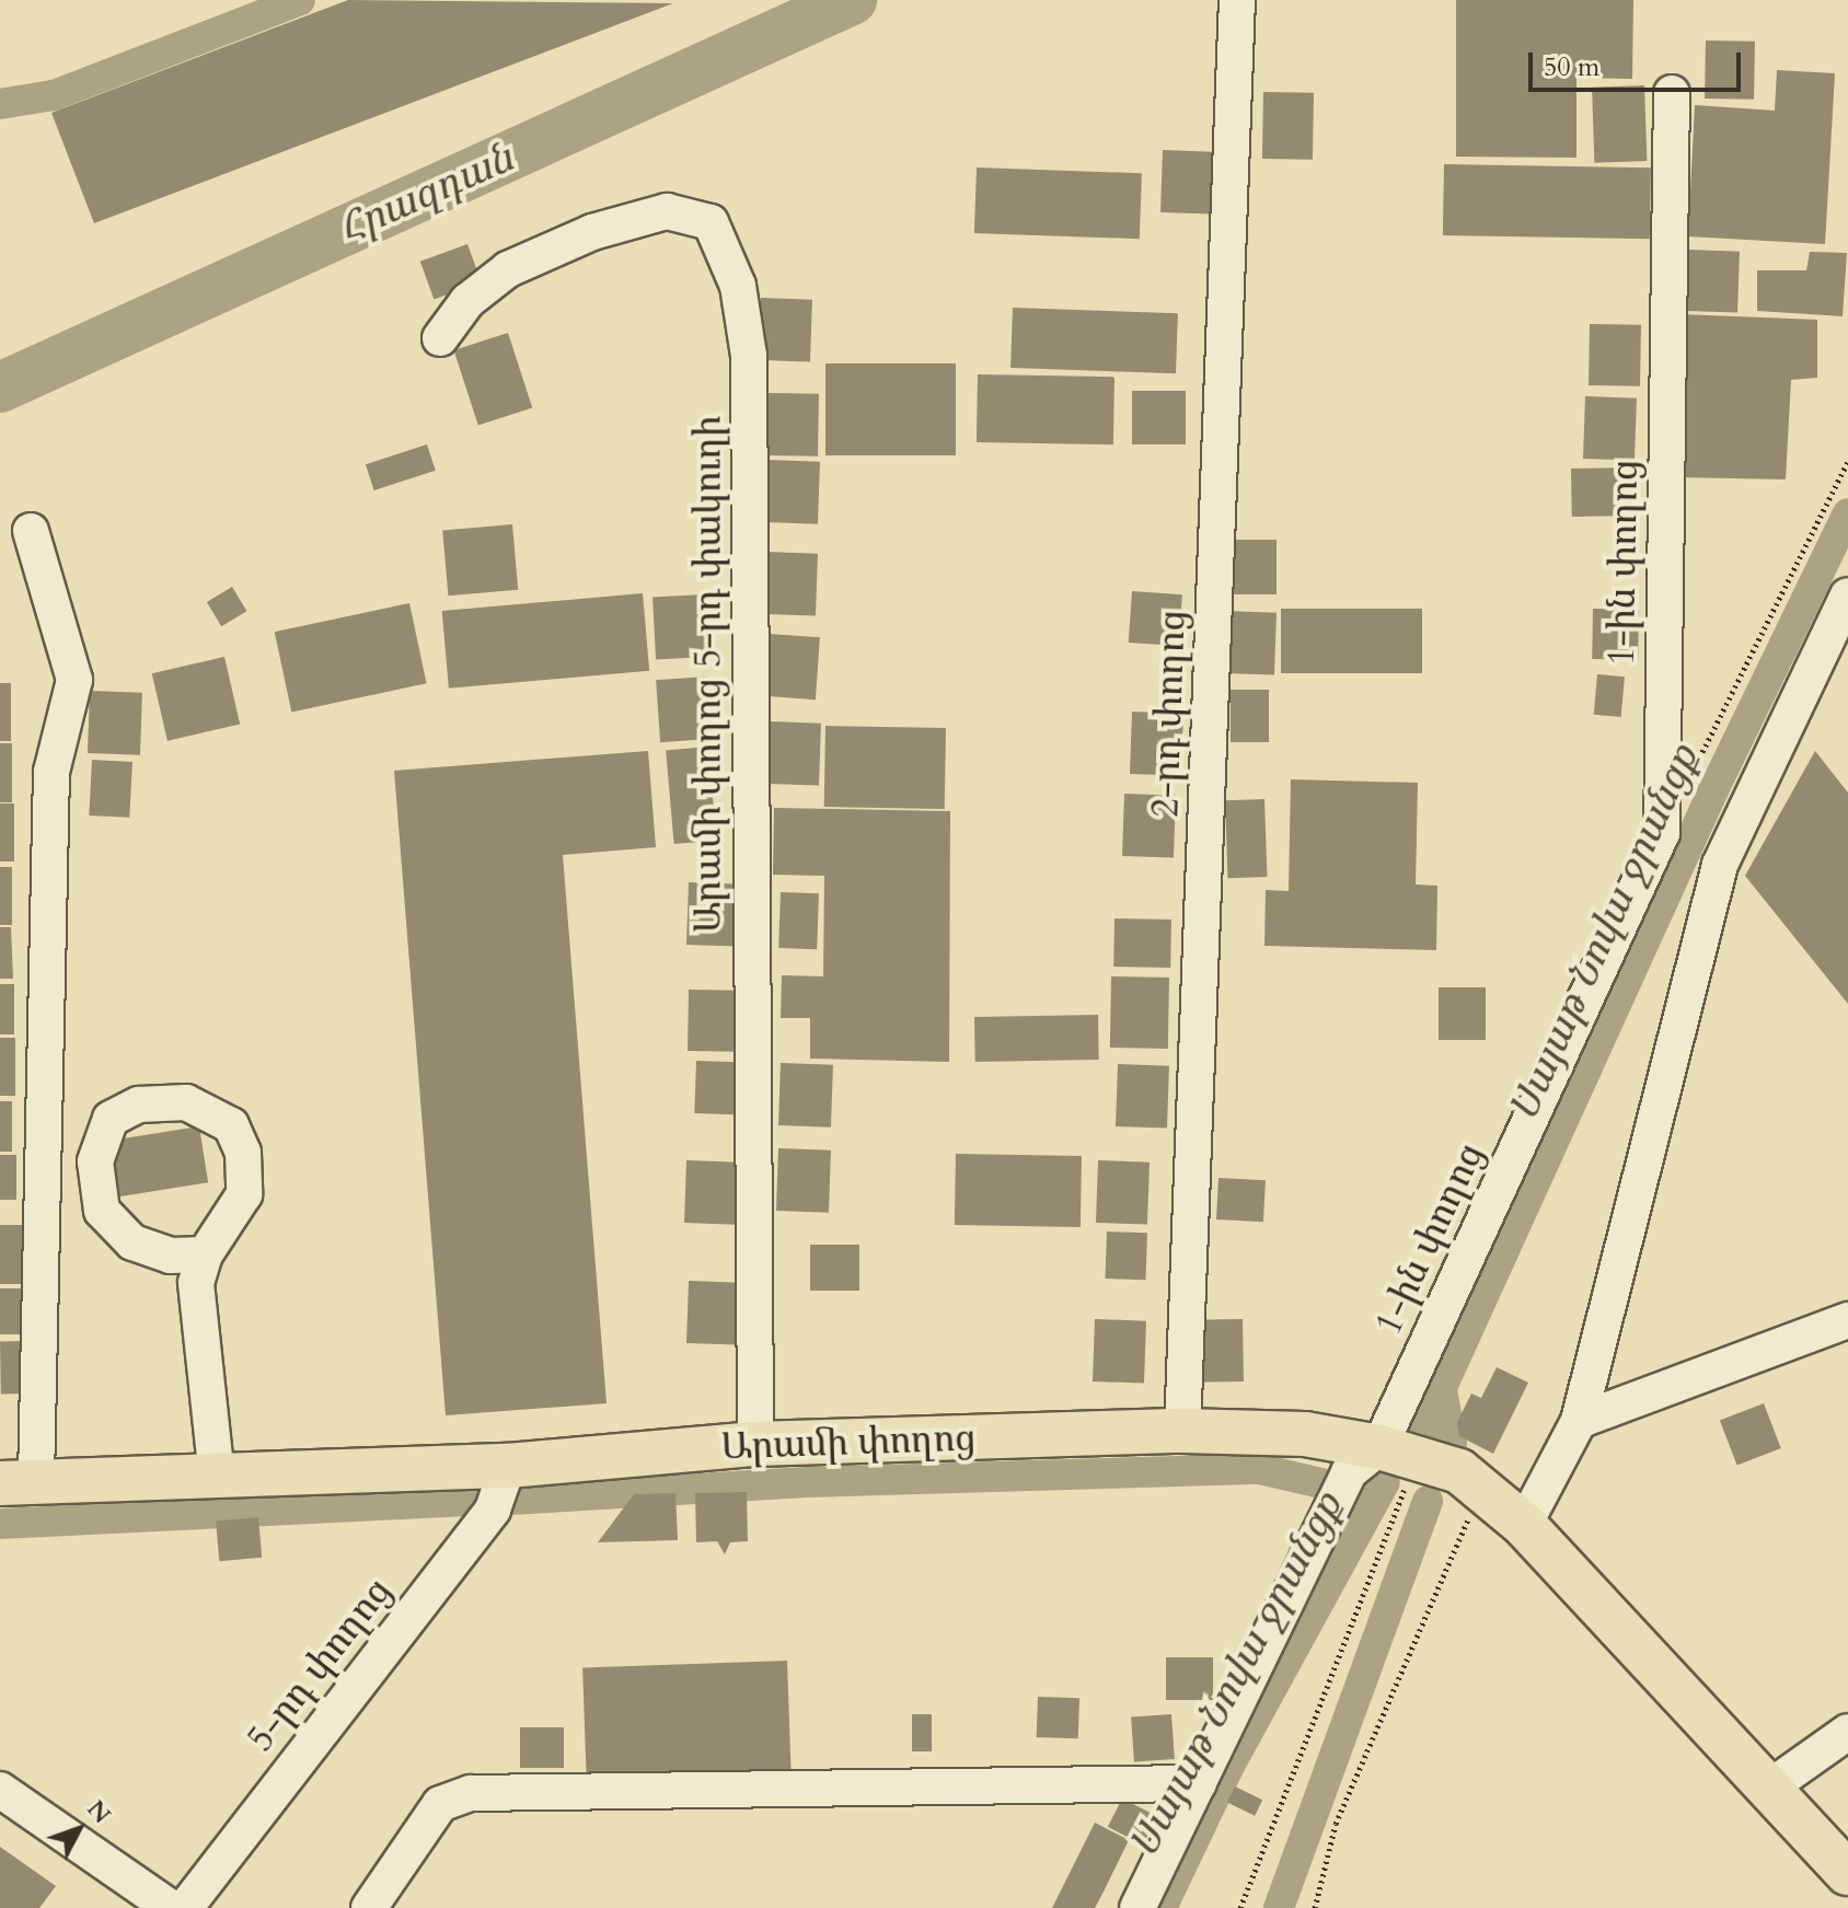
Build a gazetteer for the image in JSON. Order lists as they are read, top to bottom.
{
  "streets": {
    "main road": ["Արամի փողոց"],
    "street": [
      "1-ին փողոց",
      "Արամի փողոց 5-րդ փակուղի",
      "2-րդ փողոց",
      "5-րդ փողոց"
    ]
  },
  "crossings": [
    ["1-ին փողոց", "Արամի փողոց"],
    ["Արամի փողոց 5-րդ փակուղի", "Արամի փողոց"],
    ["2-րդ փողոց", "Արամի փողոց"],
    ["Արամի փողոց", "5-րդ փողոց"]
  ],
  "water": ["Հրազդան", "Սայաթ Նովա ջրանցք"],
  "scale_bar": "50 m",
  "north": "top right"
}
